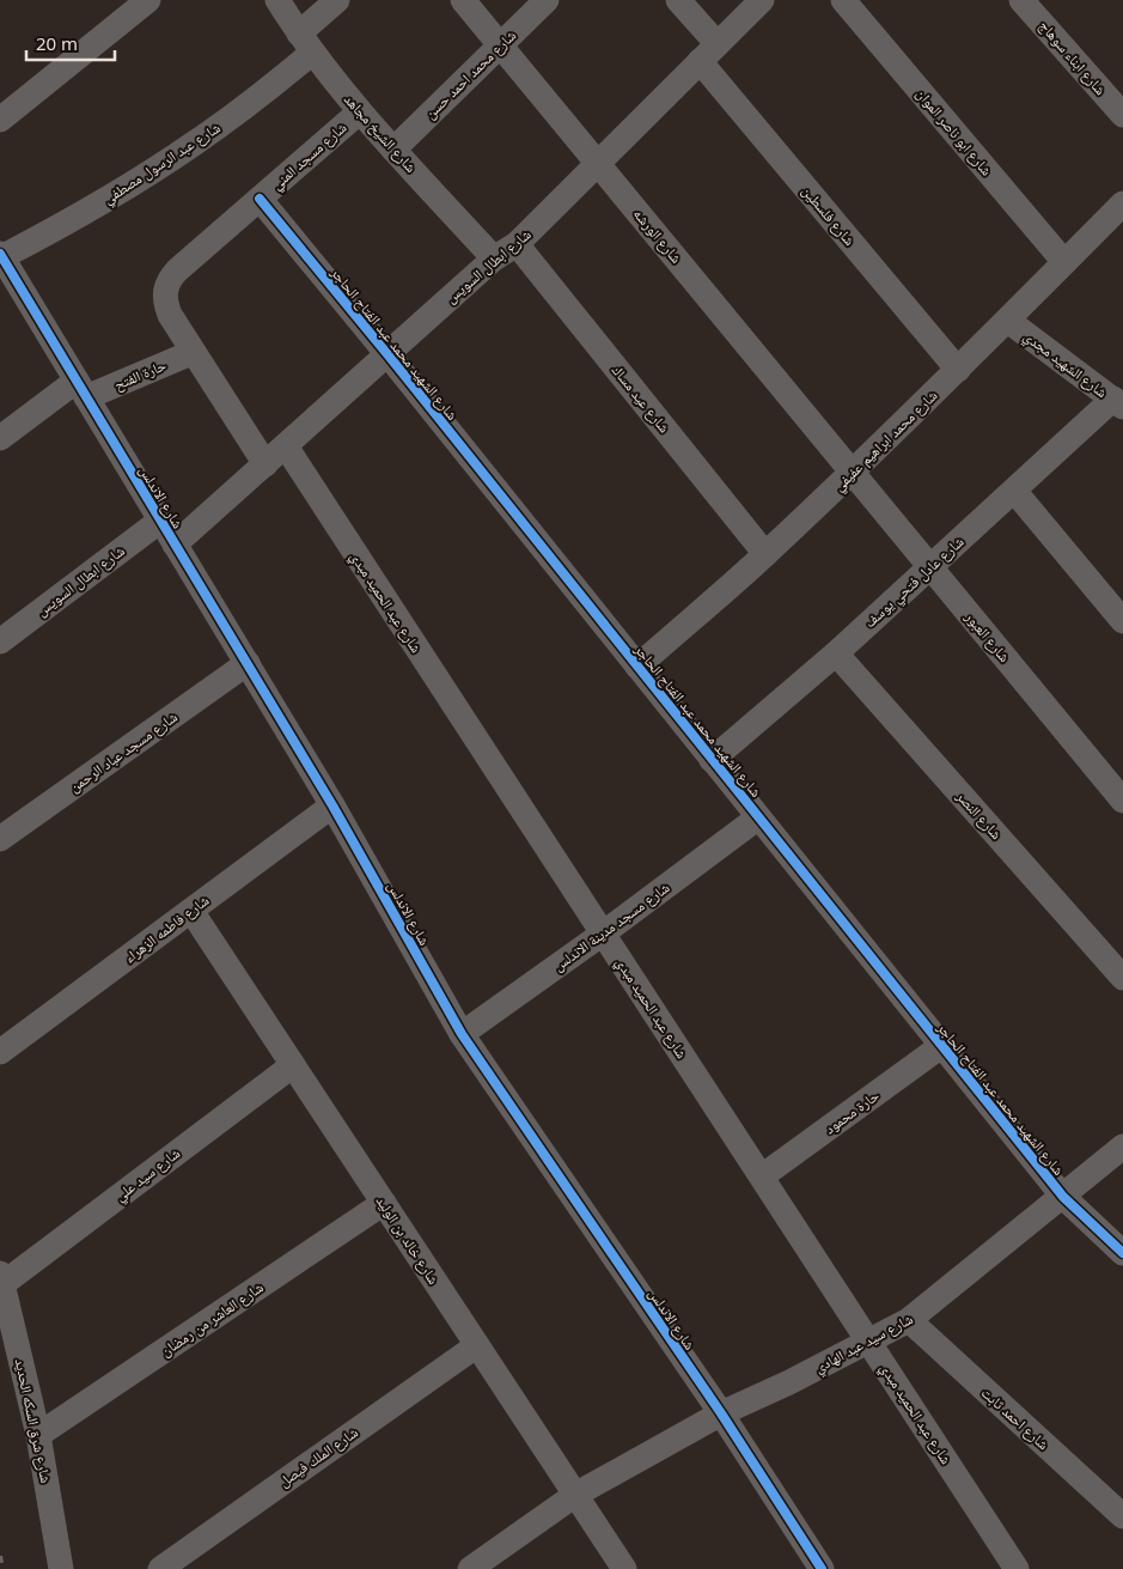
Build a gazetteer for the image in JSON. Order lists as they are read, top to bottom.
{
  "streets": {
    "street": [
      "شارع ابناء سوهاج",
      "شارع محمد احمد حسن",
      "شارع ابو ناصر الموان",
      "شارع الشيخ مجاهد",
      "شارع مسجد المني",
      "شارع عبد الرسول مصطفي",
      "شارع فلسطين",
      "شارع الورشه",
      "شارع ابطال السويس",
      "شارع الشهيد محمد عبد الفتاح الحاجر",
      "شارع الشهيد مجدي",
      "حارة الفتح",
      "شارع عيد مساك",
      "شارع محمد ابراهيم عفيفي",
      "شارع الاندلس",
      "شارع عادل فتحي يوسف",
      "شارع عبد الحميد مبدي",
      "شارع العبور",
      "شارع مسجد عباد الرحمن",
      "شارع النصر",
      "شارع مسجد مدينة الاندلس",
      "شارع فاطمه الزهراء",
      "حارة محمود",
      "شارع سيد علي",
      "شارع خالد بن الوليد",
      "شارع العاشر من رمضان",
      "شارع سيد عبد الهادي",
      "شارع احمد ثابت",
      "شارع شرق السكه الحديد",
      "شارع الملك فيصل"
    ]
  },
  "crossings": [
    ["شارع محمد احمد حسن", "شارع الشيخ مجاهد"],
    ["شارع محمد احمد حسن", "شارع الورشه"],
    ["شارع ابو ناصر الموان", "شارع محمد ابراهيم عفيفي"],
    ["شارع الشيخ مجاهد", "شارع مسجد المني"],
    ["شارع الشيخ مجاهد", "شارع عبد الرسول مصطفي"],
    ["شارع الشيخ مجاهد", "شارع ابطال السويس"],
    ["شارع مسجد المني", "شارع الشهيد محمد عبد الفتاح الحاجر"],
    ["شارع مسجد المني", "حارة الفتح"],
    ["شارع عبد الرسول مصطفي", "شارع الاندلس"],
    ["شارع فلسطين", "شارع ابطال السويس"],
    ["شارع فلسطين", "شارع محمد ابراهيم عفيفي"],
    ["شارع الورشه", "شارع ابطال السويس"],
    ["شارع الورشه", "شارع محمد ابراهيم عفيفي"],
    ["شارع الورشه", "شارع العبور"],
    ["شارع ابطال السويس", "شارع الشهيد محمد عبد الفتاح الحاجر"],
    ["شارع ابطال السويس", "شارع عيد مساك"],
    ["شارع ابطال السويس", "شارع الاندلس"],
    ["شارع ابطال السويس", "شارع عبد الحميد مبدي"],
    ["شارع الشهيد محمد عبد الفتاح الحاجر", "شارع محمد ابراهيم عفيفي"],
    ["شارع الشهيد محمد عبد الفتاح الحاجر", "شارع عادل فتحي يوسف"],
    ["شارع الشهيد محمد عبد الفتاح الحاجر", "شارع مسجد مدينة الاندلس"],
    ["شارع الشهيد محمد عبد الفتاح الحاجر", "حارة محمود"],
    ["شارع الشهيد محمد عبد الفتاح الحاجر", "شارع سيد عبد الهادي"],
    ["شارع الشهيد مجدي", "شارع محمد ابراهيم عفيفي"],
    ["شارع الشهيد مجدي", "شارع عادل فتحي يوسف"],
    ["حارة الفتح", "شارع الاندلس"],
    ["شارع عيد مساك", "شارع محمد ابراهيم عفيفي"],
    ["شارع محمد ابراهيم عفيفي", "شارع العبور"],
    ["شارع الاندلس", "شارع مسجد عباد الرحمن"],
    ["شارع الاندلس", "شارع مسجد مدينة الاندلس"],
    ["شارع الاندلس", "شارع فاطمه الزهراء"],
    ["شارع الاندلس", "شارع سيد عبد الهادي"],
    ["شارع عادل فتحي يوسف", "شارع العبور"],
    ["شارع عادل فتحي يوسف", "شارع النصر"],
    ["شارع عبد الحميد مبدي", "شارع مسجد مدينة الاندلس"],
    ["شارع عبد الحميد مبدي", "حارة محمود"],
    ["شارع عبد الحميد مبدي", "شارع سيد عبد الهادي"],
    ["شارع فاطمه الزهراء", "شارع خالد بن الوليد"],
    ["شارع سيد علي", "شارع خالد بن الوليد"],
    ["شارع سيد علي", "شارع شرق السكه الحديد"],
    ["شارع خالد بن الوليد", "شارع العاشر من رمضان"],
    ["شارع خالد بن الوليد", "شارع سيد عبد الهادي"],
    ["شارع خالد بن الوليد", "شارع الملك فيصل"],
    ["شارع العاشر من رمضان", "شارع شرق السكه الحديد"],
    ["شارع سيد عبد الهادي", "شارع احمد ثابت"]
  ],
  "scale_bar": "20 m"
}
